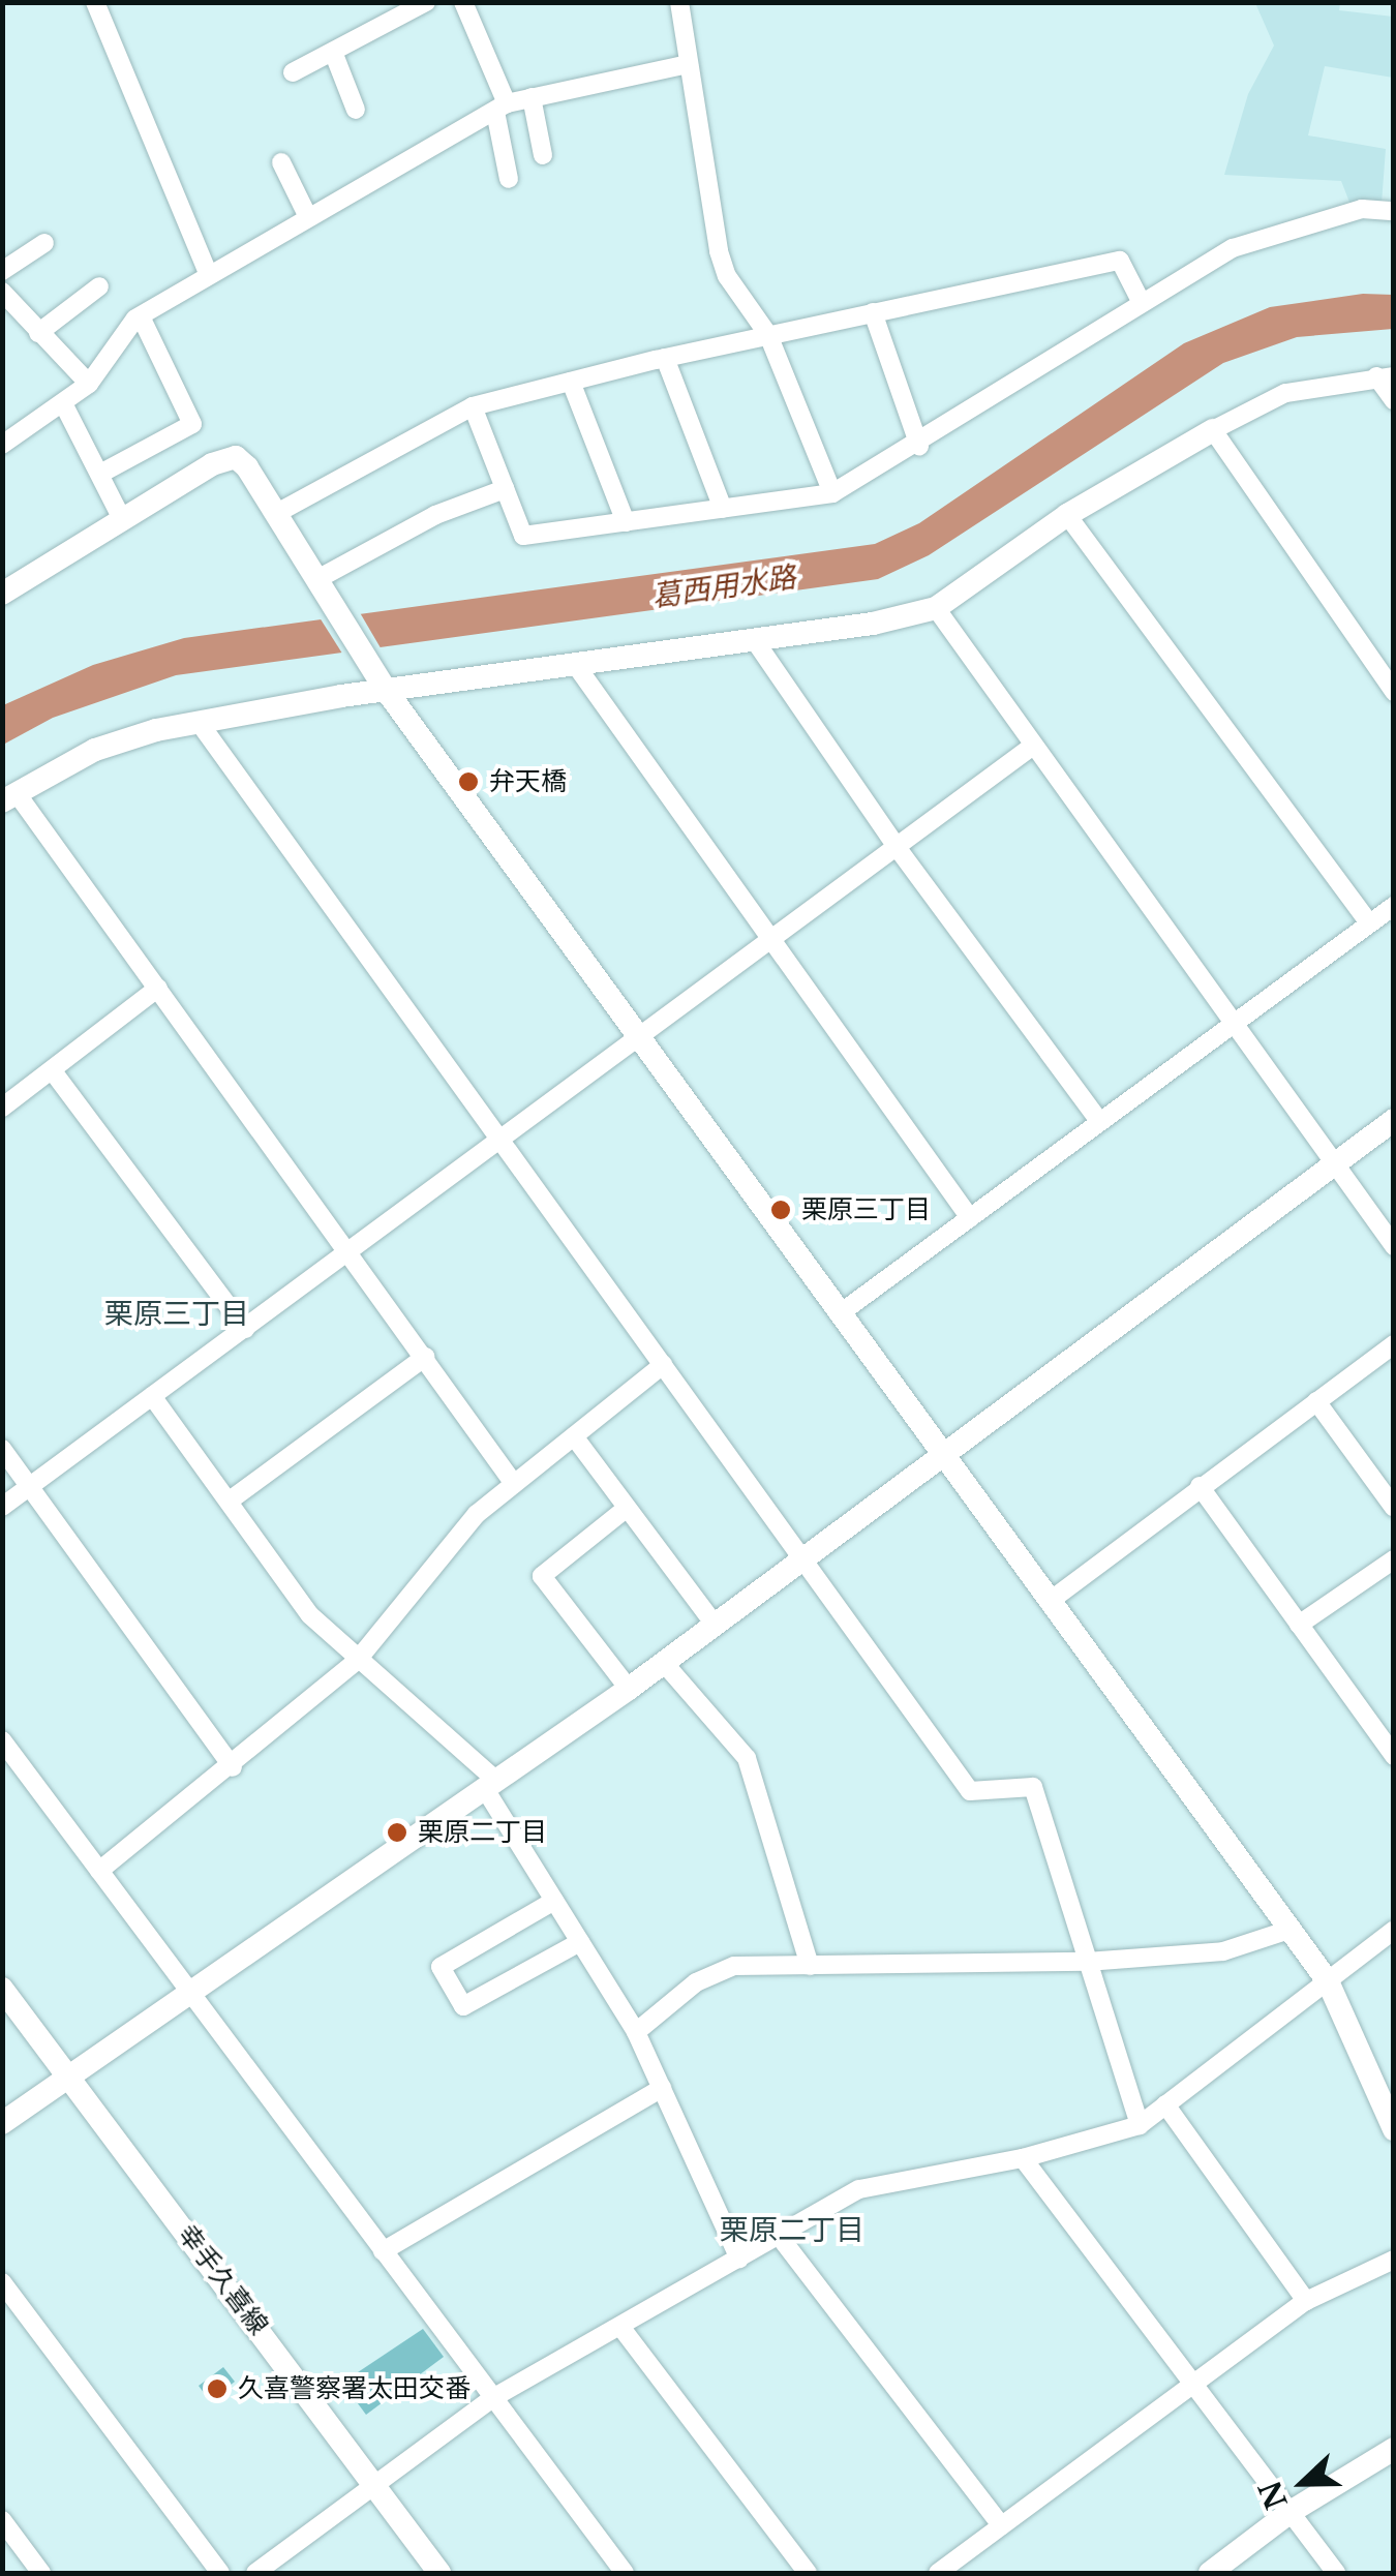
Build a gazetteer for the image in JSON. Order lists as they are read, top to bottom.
{
  "streets": {
    "street": ["幸手久喜線"]
  },
  "districts": ["栗原三丁目", "栗原二丁目"],
  "water": ["葛西用水路"],
  "places": [
    "弁天橋",
    "栗原三丁目",
    "栗原二丁目",
    "久喜警察署太田交番"
  ],
  "north": "left"
}
